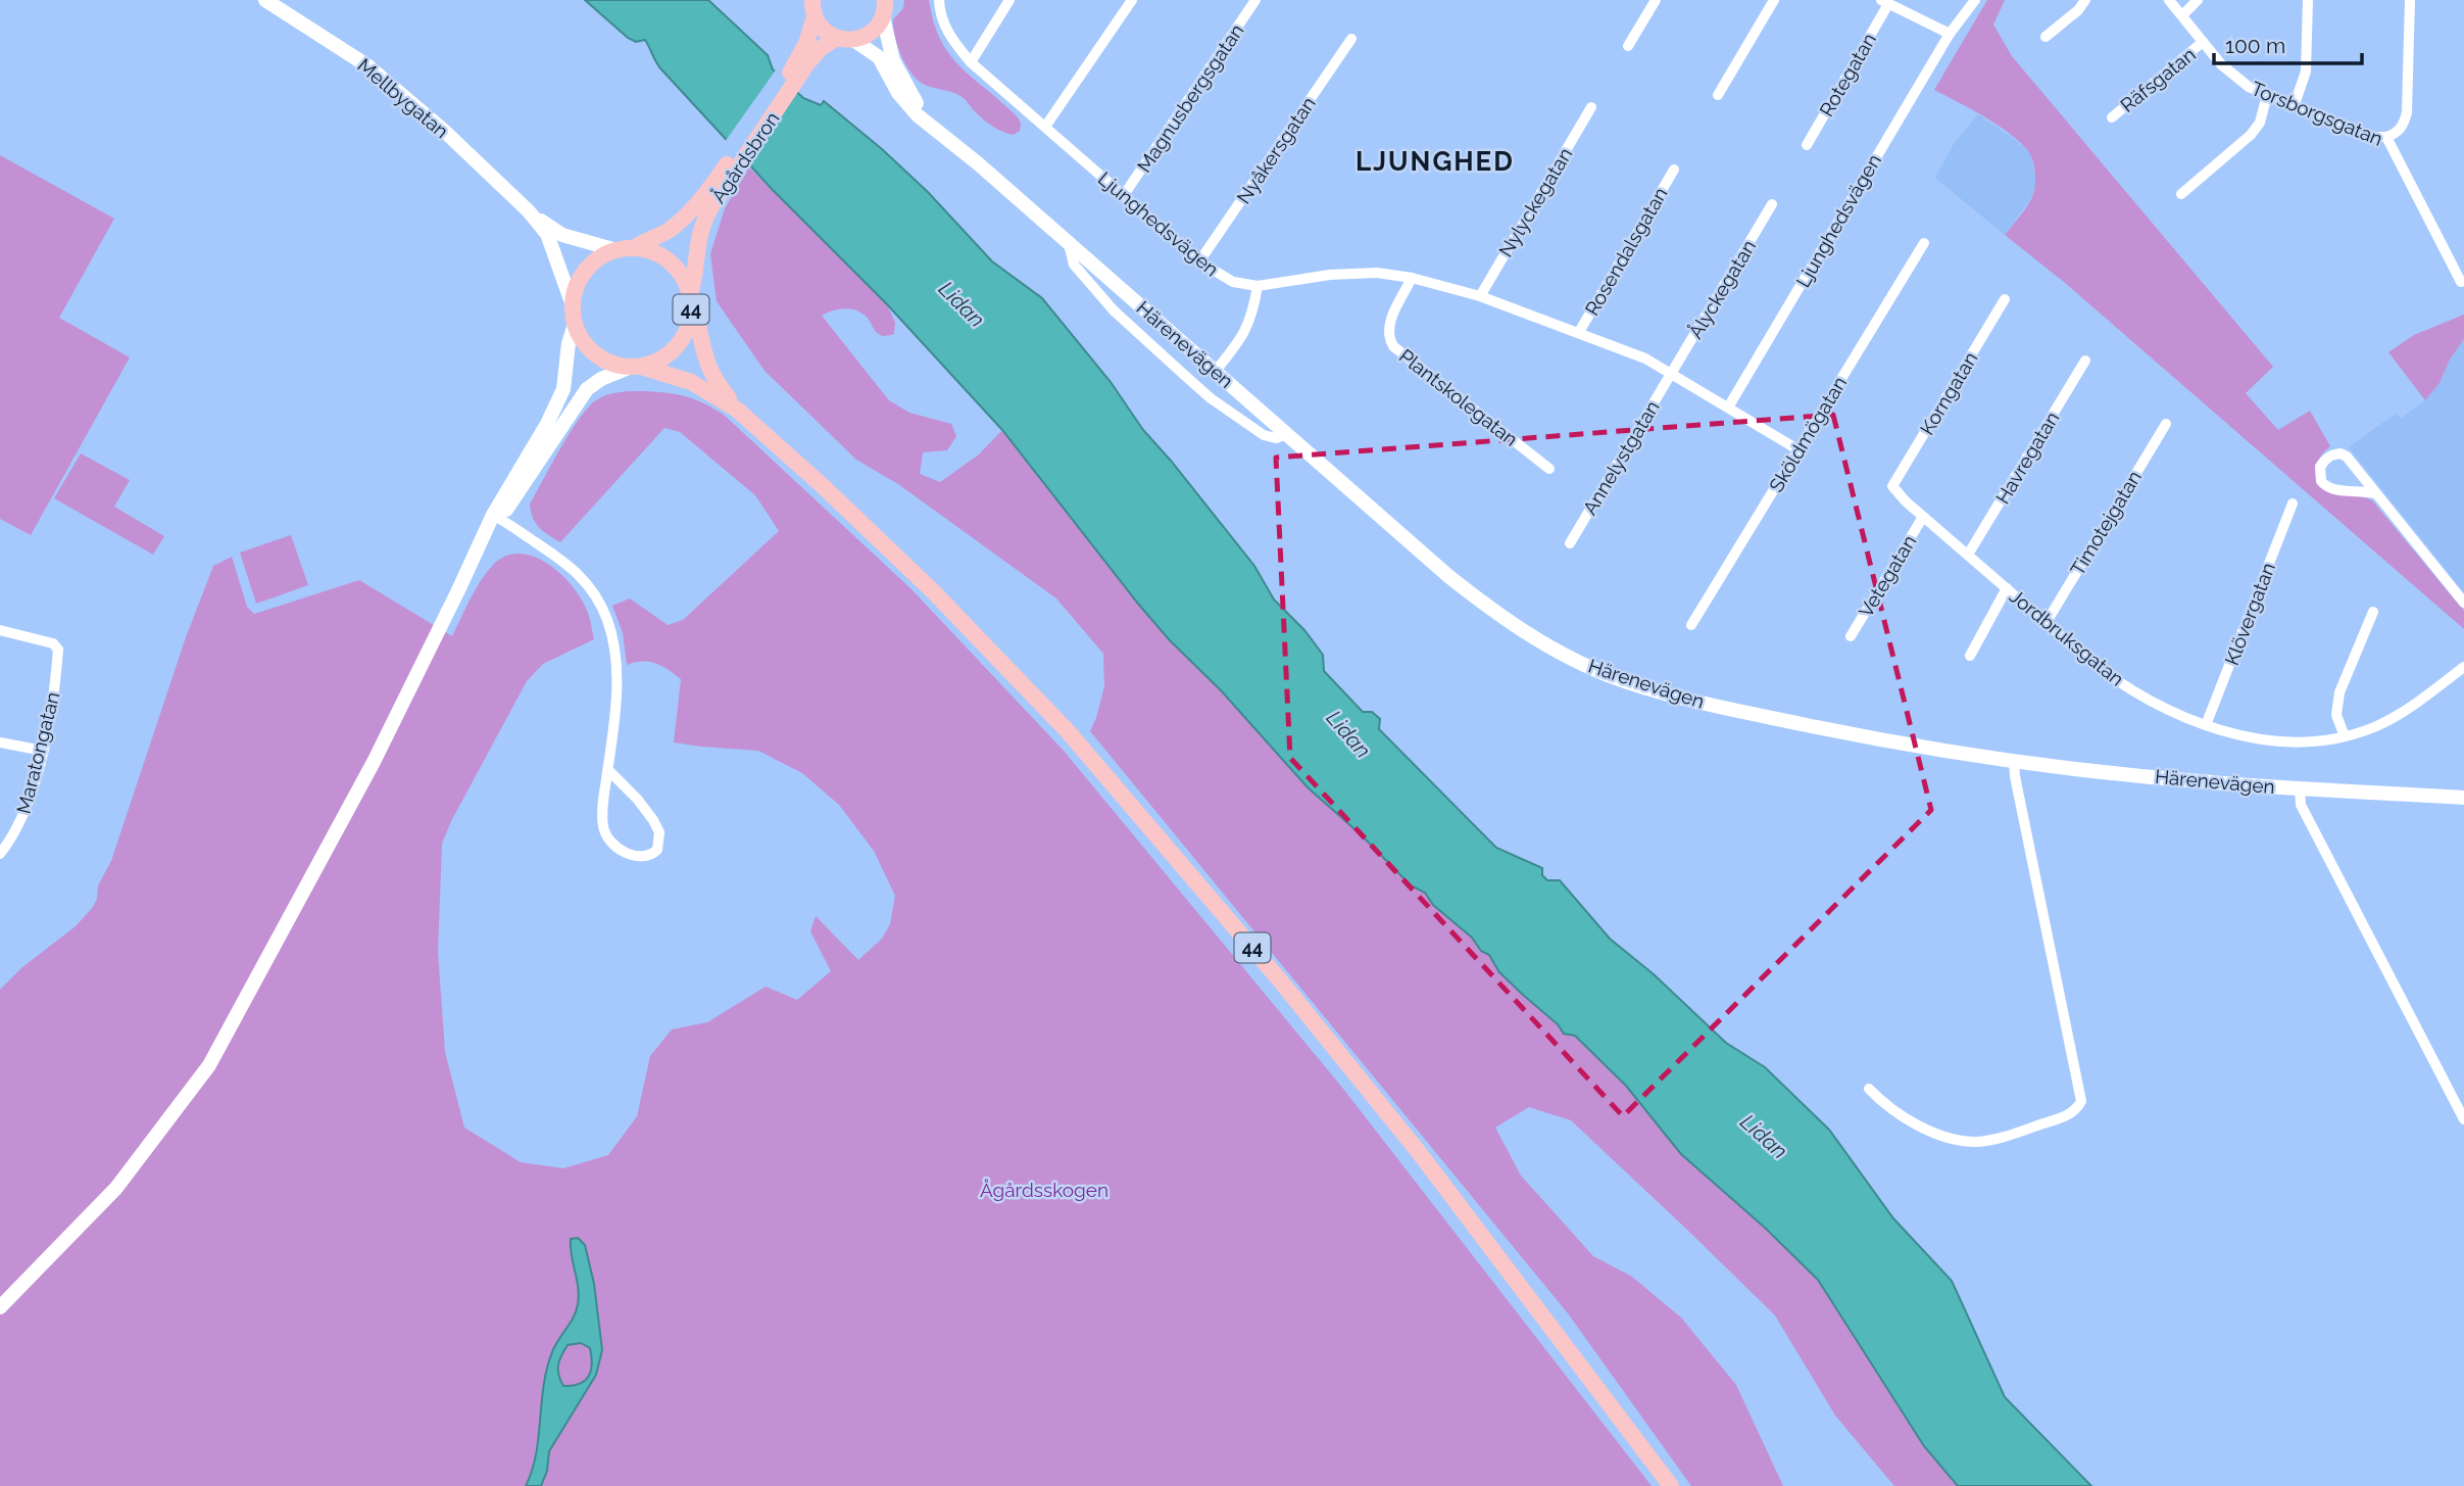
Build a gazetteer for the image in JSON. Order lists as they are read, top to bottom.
{
  "streets": {
    "main road": ["Ågårdsbron", "44"],
    "street": [
      "Rotegatan",
      "Räfsgatan",
      "Mellbygatan",
      "Magnusbergsgatan",
      "Torsborgsgatan",
      "Nyåkersgatan",
      "Nylyckegatan",
      "Ljunghedsvägen",
      "Rosendalsgatan",
      "Ålyckegatan",
      "Härenevägen",
      "Korngatan",
      "Plantskolegatan",
      "Sköldmögatan",
      "Annelystgatan",
      "Havregatan",
      "Timotejgatan",
      "Vetegatan",
      "Klövergatan",
      "Jordbruksgatan",
      "Maratongatan"
    ]
  },
  "crossings": [
    ["Räfsgatan", "Torsborgsgatan"],
    ["Mellbygatan", "Ågårdsbron"],
    ["Mellbygatan", "44"],
    ["Magnusbergsgatan", "Ljunghedsvägen"],
    ["Nyåkersgatan", "Ljunghedsvägen"],
    ["Ågårdsbron", "44"],
    ["Ågårdsbron", "Härenevägen"],
    ["Nylyckegatan", "Ljunghedsvägen"],
    ["Ljunghedsvägen", "Rosendalsgatan"],
    ["Ljunghedsvägen", "Ålyckegatan"],
    ["Ljunghedsvägen", "Plantskolegatan"],
    ["Ljunghedsvägen", "Sköldmögatan"],
    ["Ljunghedsvägen", "Annelystgatan"],
    ["Ålyckegatan", "Annelystgatan"],
    ["44", "Härenevägen"],
    ["Korngatan", "Jordbruksgatan"],
    ["Havregatan", "Jordbruksgatan"],
    ["Timotejgatan", "Jordbruksgatan"],
    ["Vetegatan", "Jordbruksgatan"],
    ["Klövergatan", "Jordbruksgatan"]
  ],
  "districts": ["LJUNGHED"],
  "water": ["Lidan"],
  "parks": ["Ågårdsskogen"],
  "scale_bar": "100 m"
}
